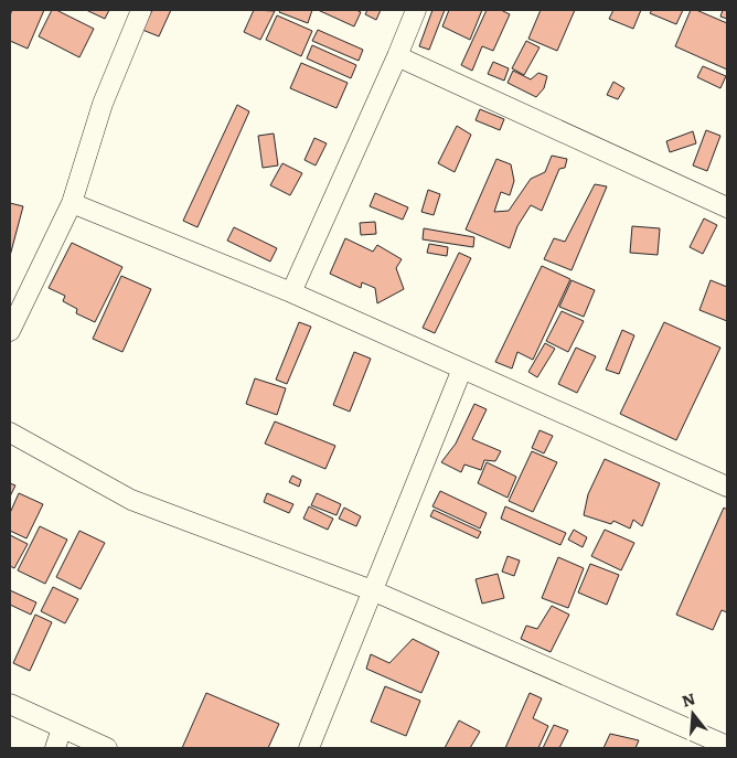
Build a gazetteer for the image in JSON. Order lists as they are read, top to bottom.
{
  "north": "top"
}
